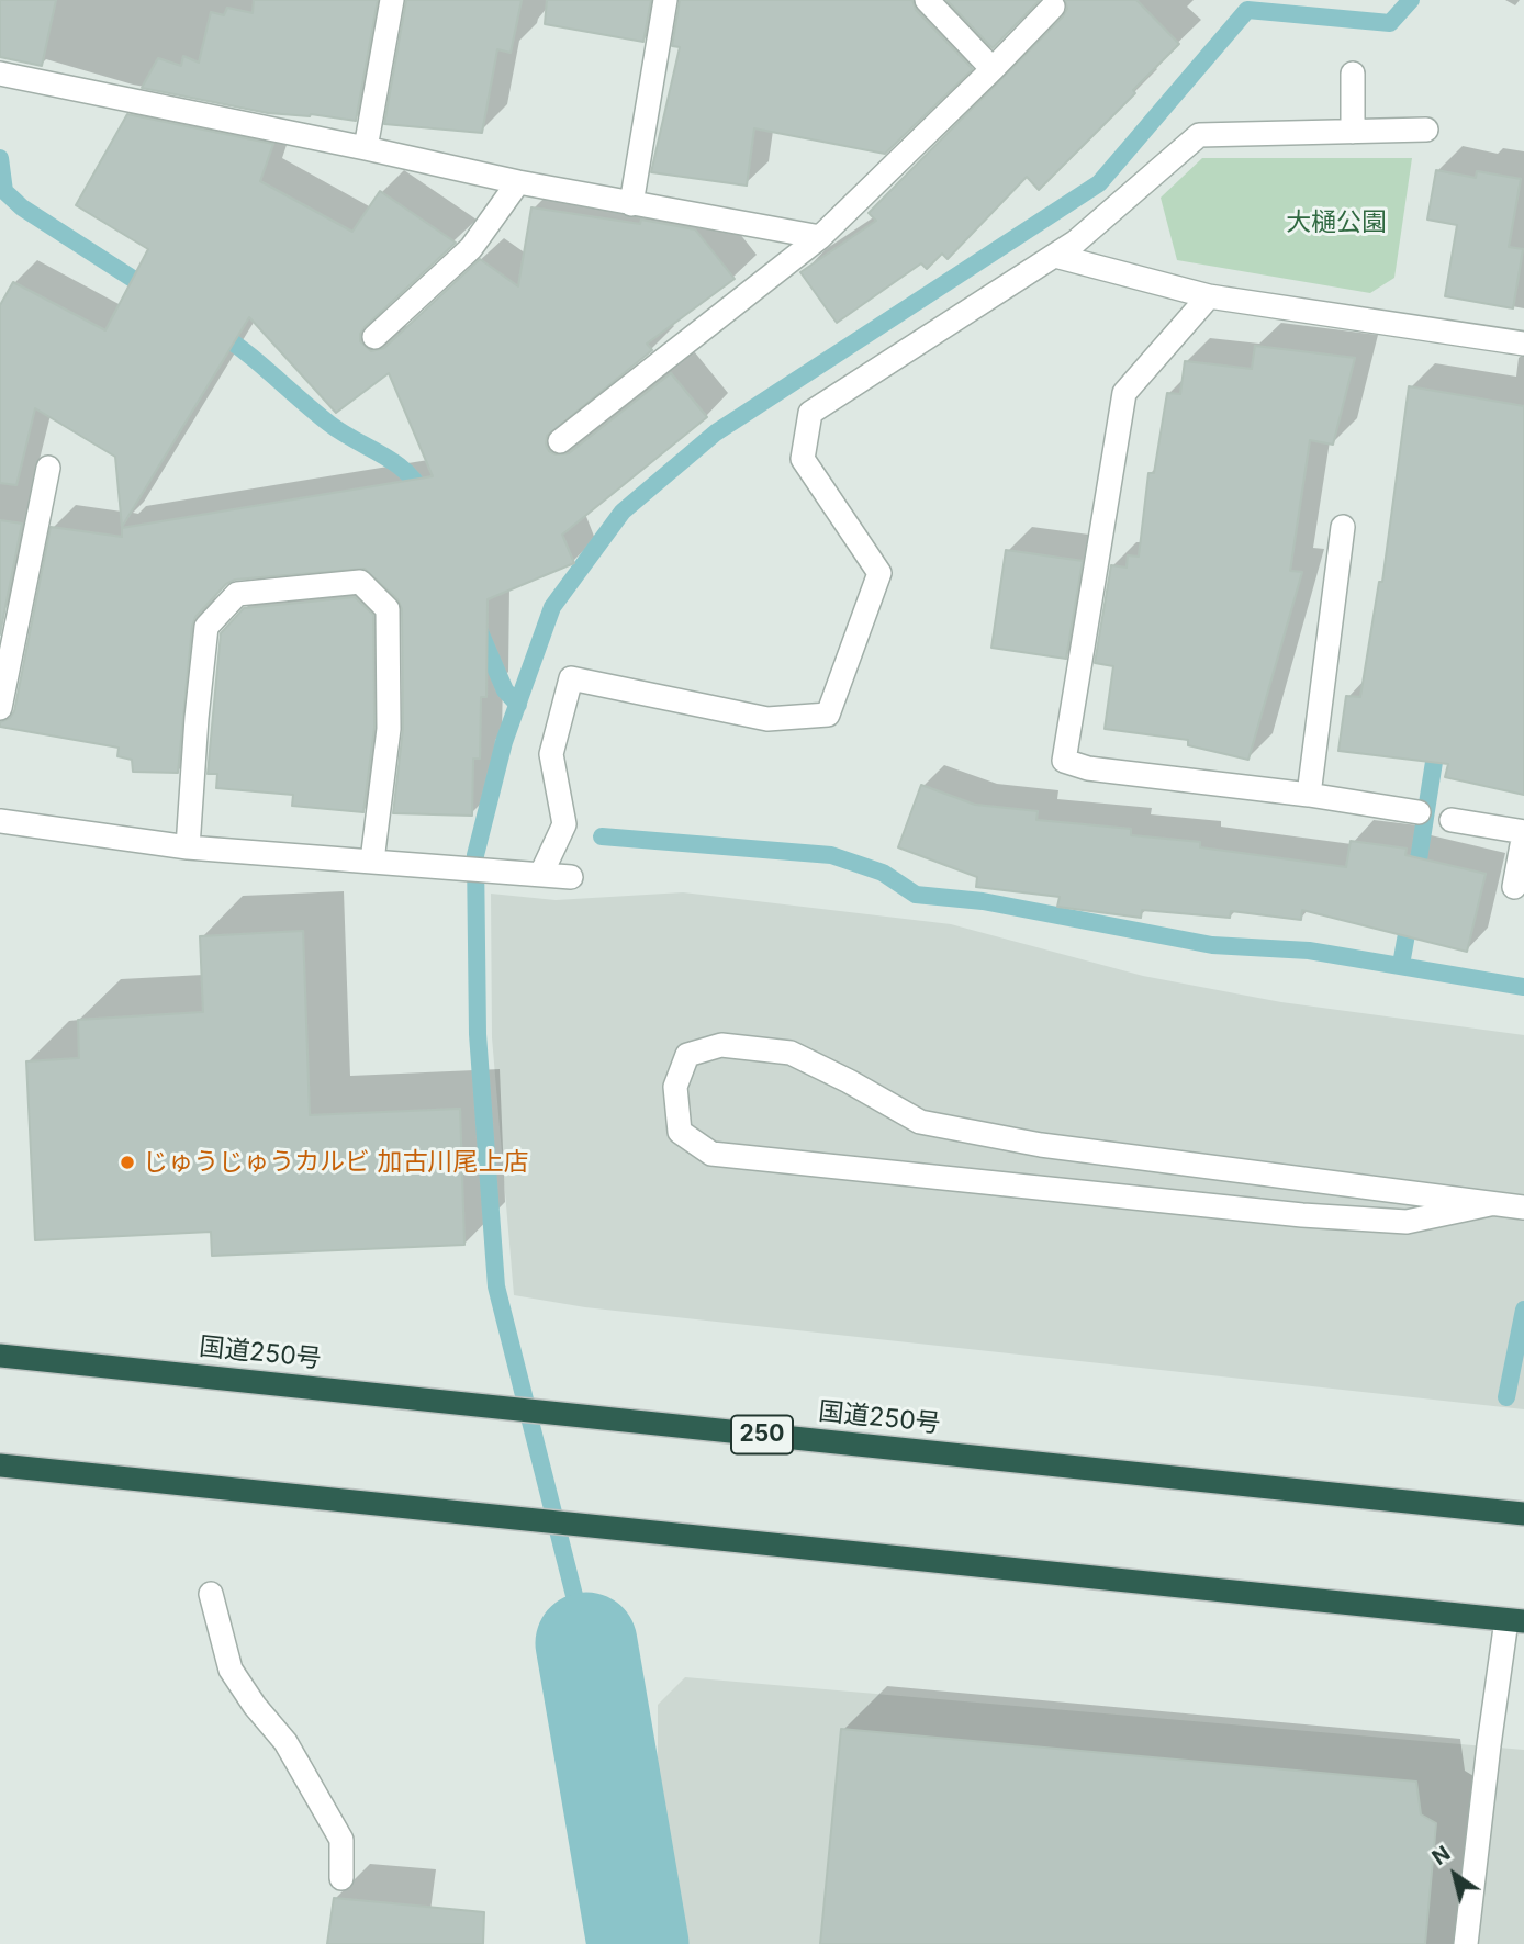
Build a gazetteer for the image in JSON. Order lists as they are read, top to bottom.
{
  "streets": {
    "highway": ["国道250号", "250"]
  },
  "parks": ["大樋公園"],
  "places": ["じゅうじゅうカルビ 加古川尾上店"],
  "north": "top left"
}
